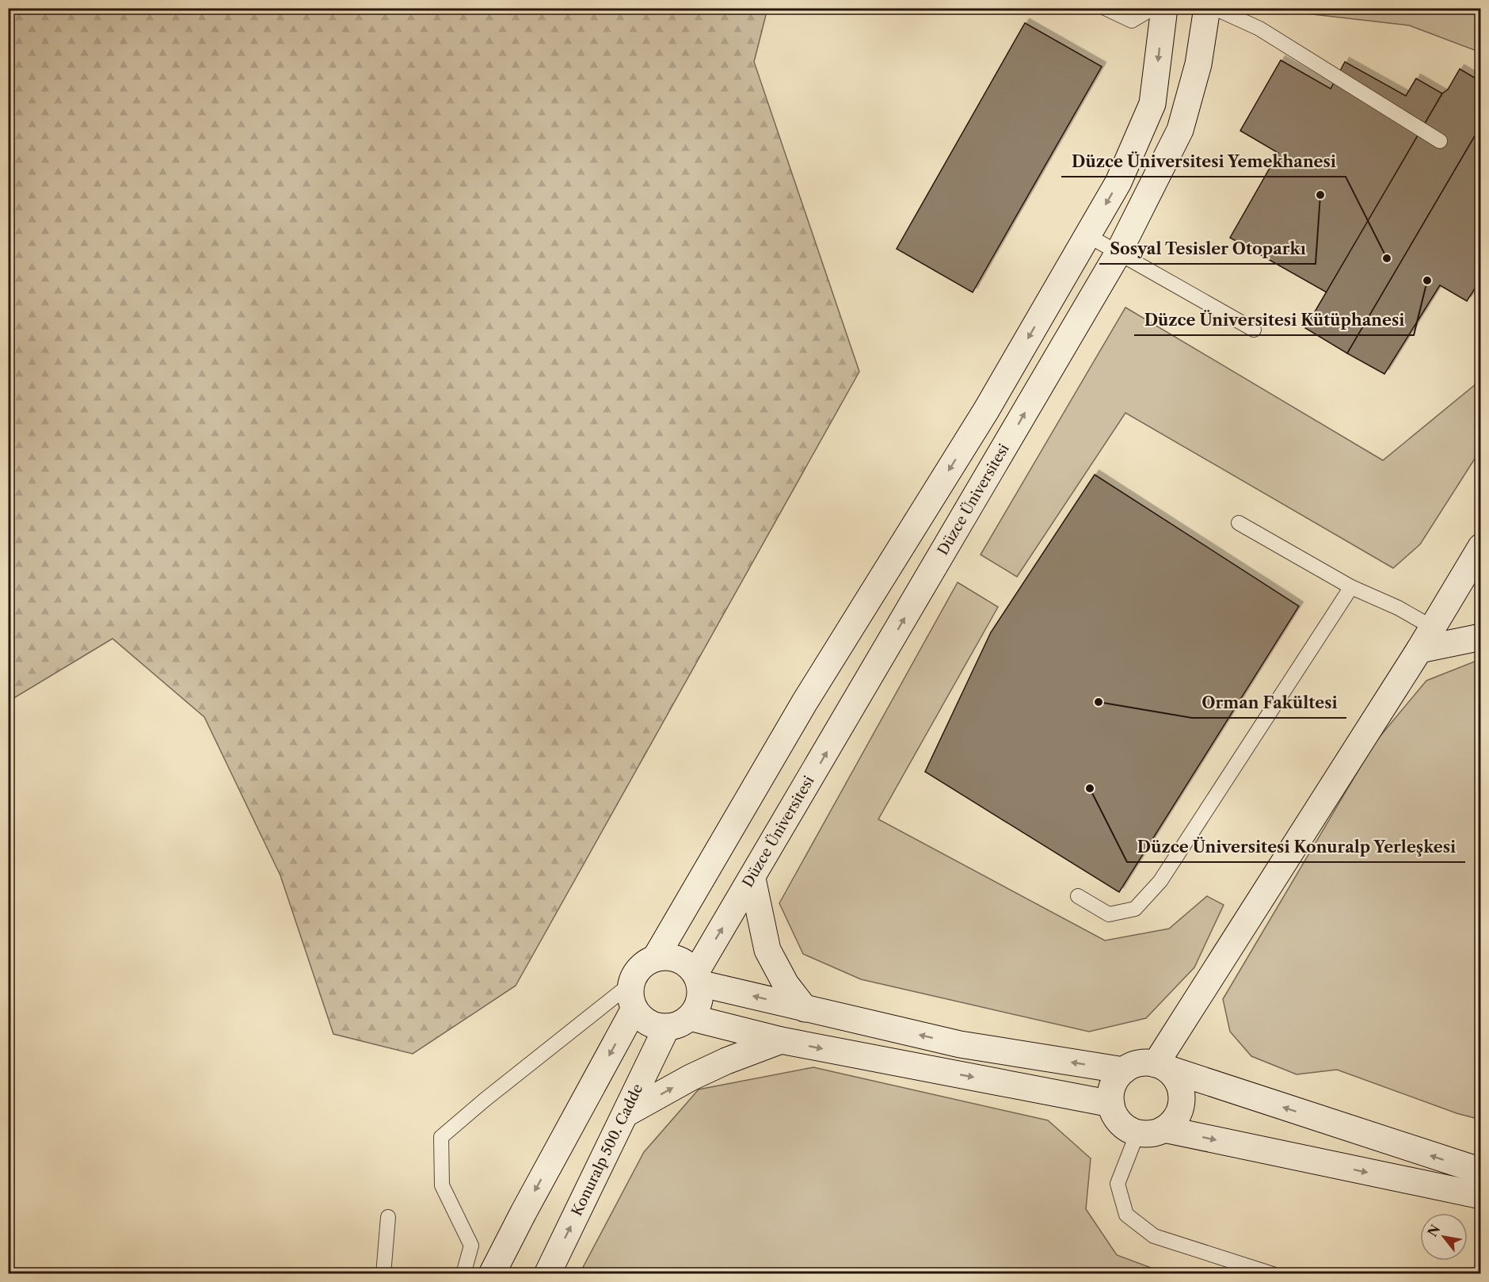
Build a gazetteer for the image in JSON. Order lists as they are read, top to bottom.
{
  "streets": {
    "street": ["Düzce Üniversitesi", "Konuralp 500. Cadde"]
  },
  "crossings": [
    ["Düzce Üniversitesi", "Konuralp 500. Cadde"]
  ],
  "places": [
    "Sosyal Tesisler Otoparkı",
    "Düzce Üniversitesi Yemekhanesi",
    "Düzce Üniversitesi Kütüphanesi",
    "Orman Fakültesi",
    "Düzce Üniversitesi Konuralp Yerleşkesi"
  ],
  "north": "top left"
}
